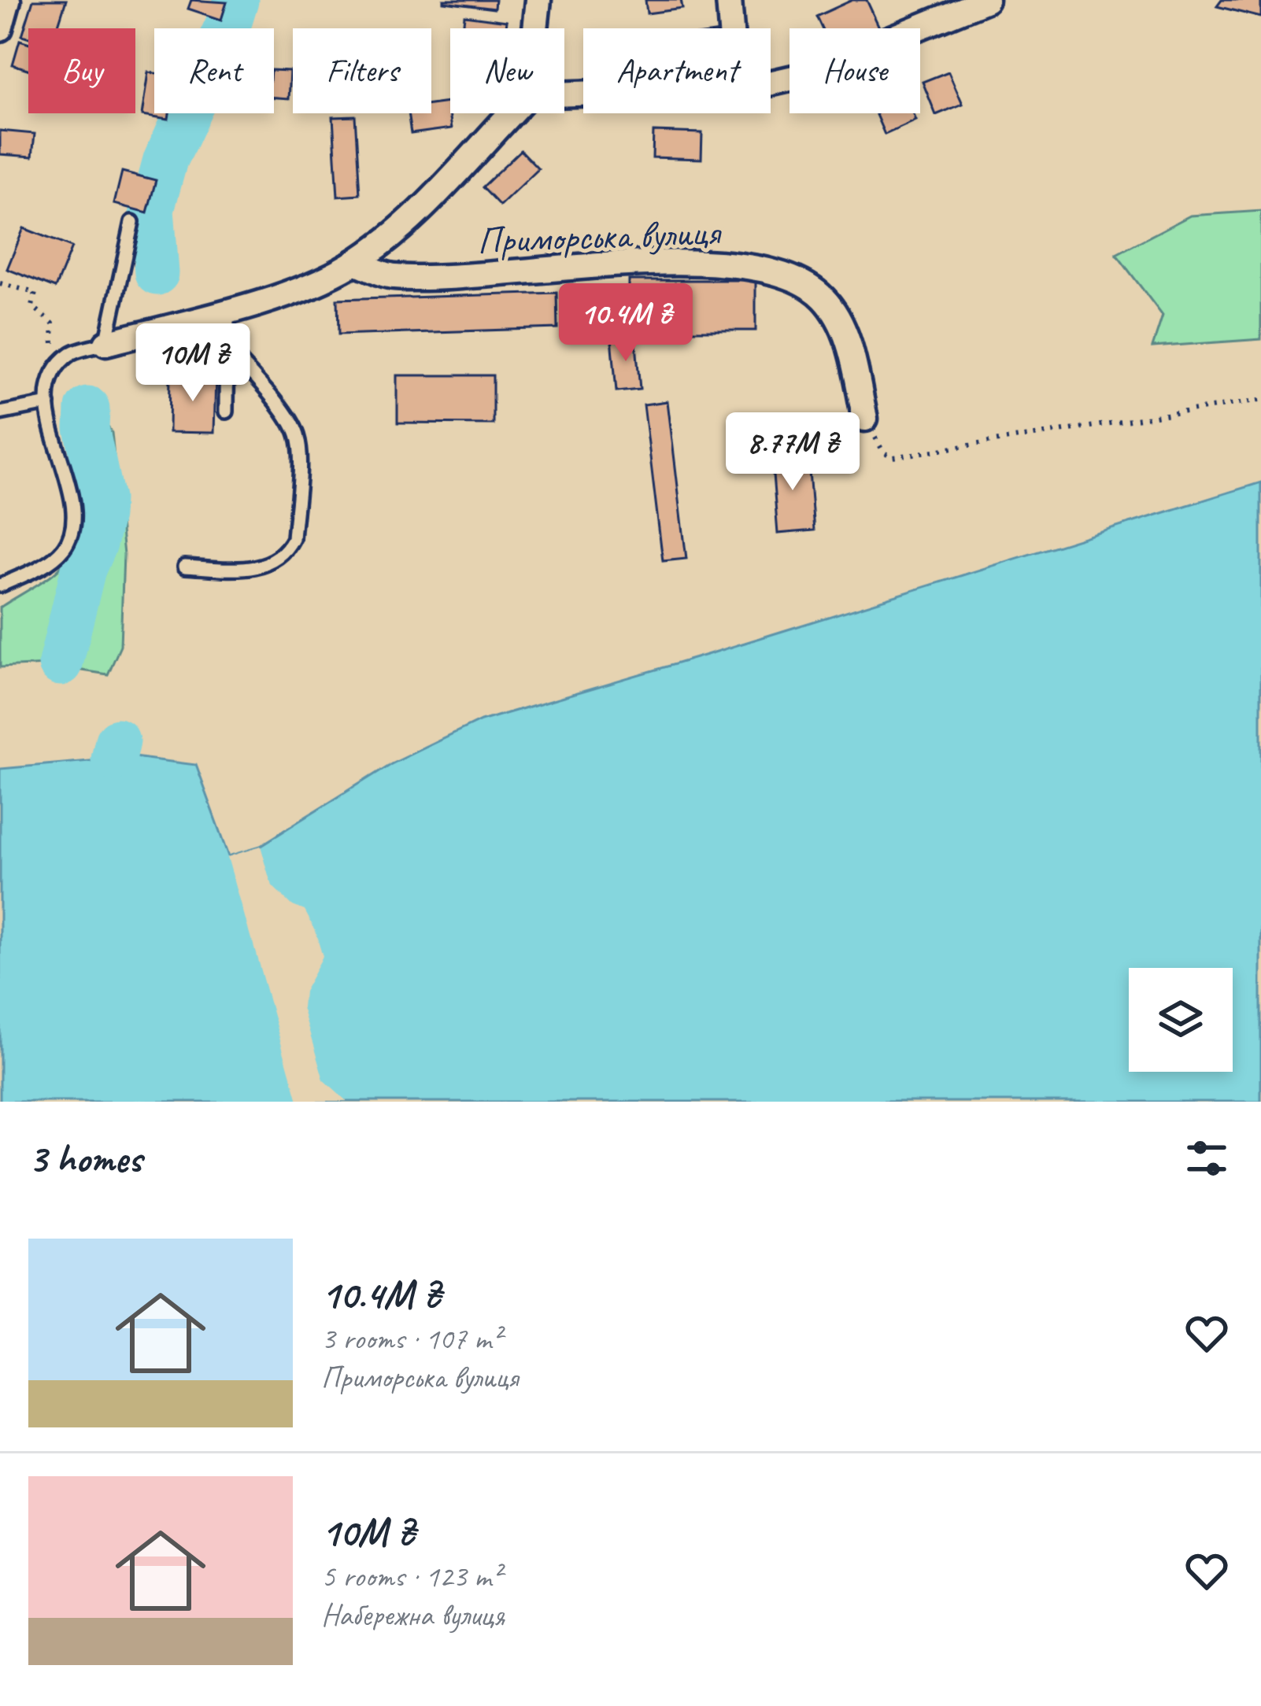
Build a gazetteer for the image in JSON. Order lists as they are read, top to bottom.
{
  "streets": {
    "street": ["Приморська вулиця"]
  },
  "page": {
    "chip": [
      "Buy",
      "Rent",
      "Filters",
      "New",
      "Apartment",
      "House"
    ],
    "price": ["10.4M ₴", "10M ₴", "8.77M ₴"],
    "heading": "3 homes",
    "list": [
      {
        "name": "10.4M ₴",
        "note": "3 rooms · 107 m² · Приморська вулиця"
      },
      {
        "name": "10M ₴",
        "note": "5 rooms · 123 m² · Набережна вулиця"
      }
    ]
  }
}
